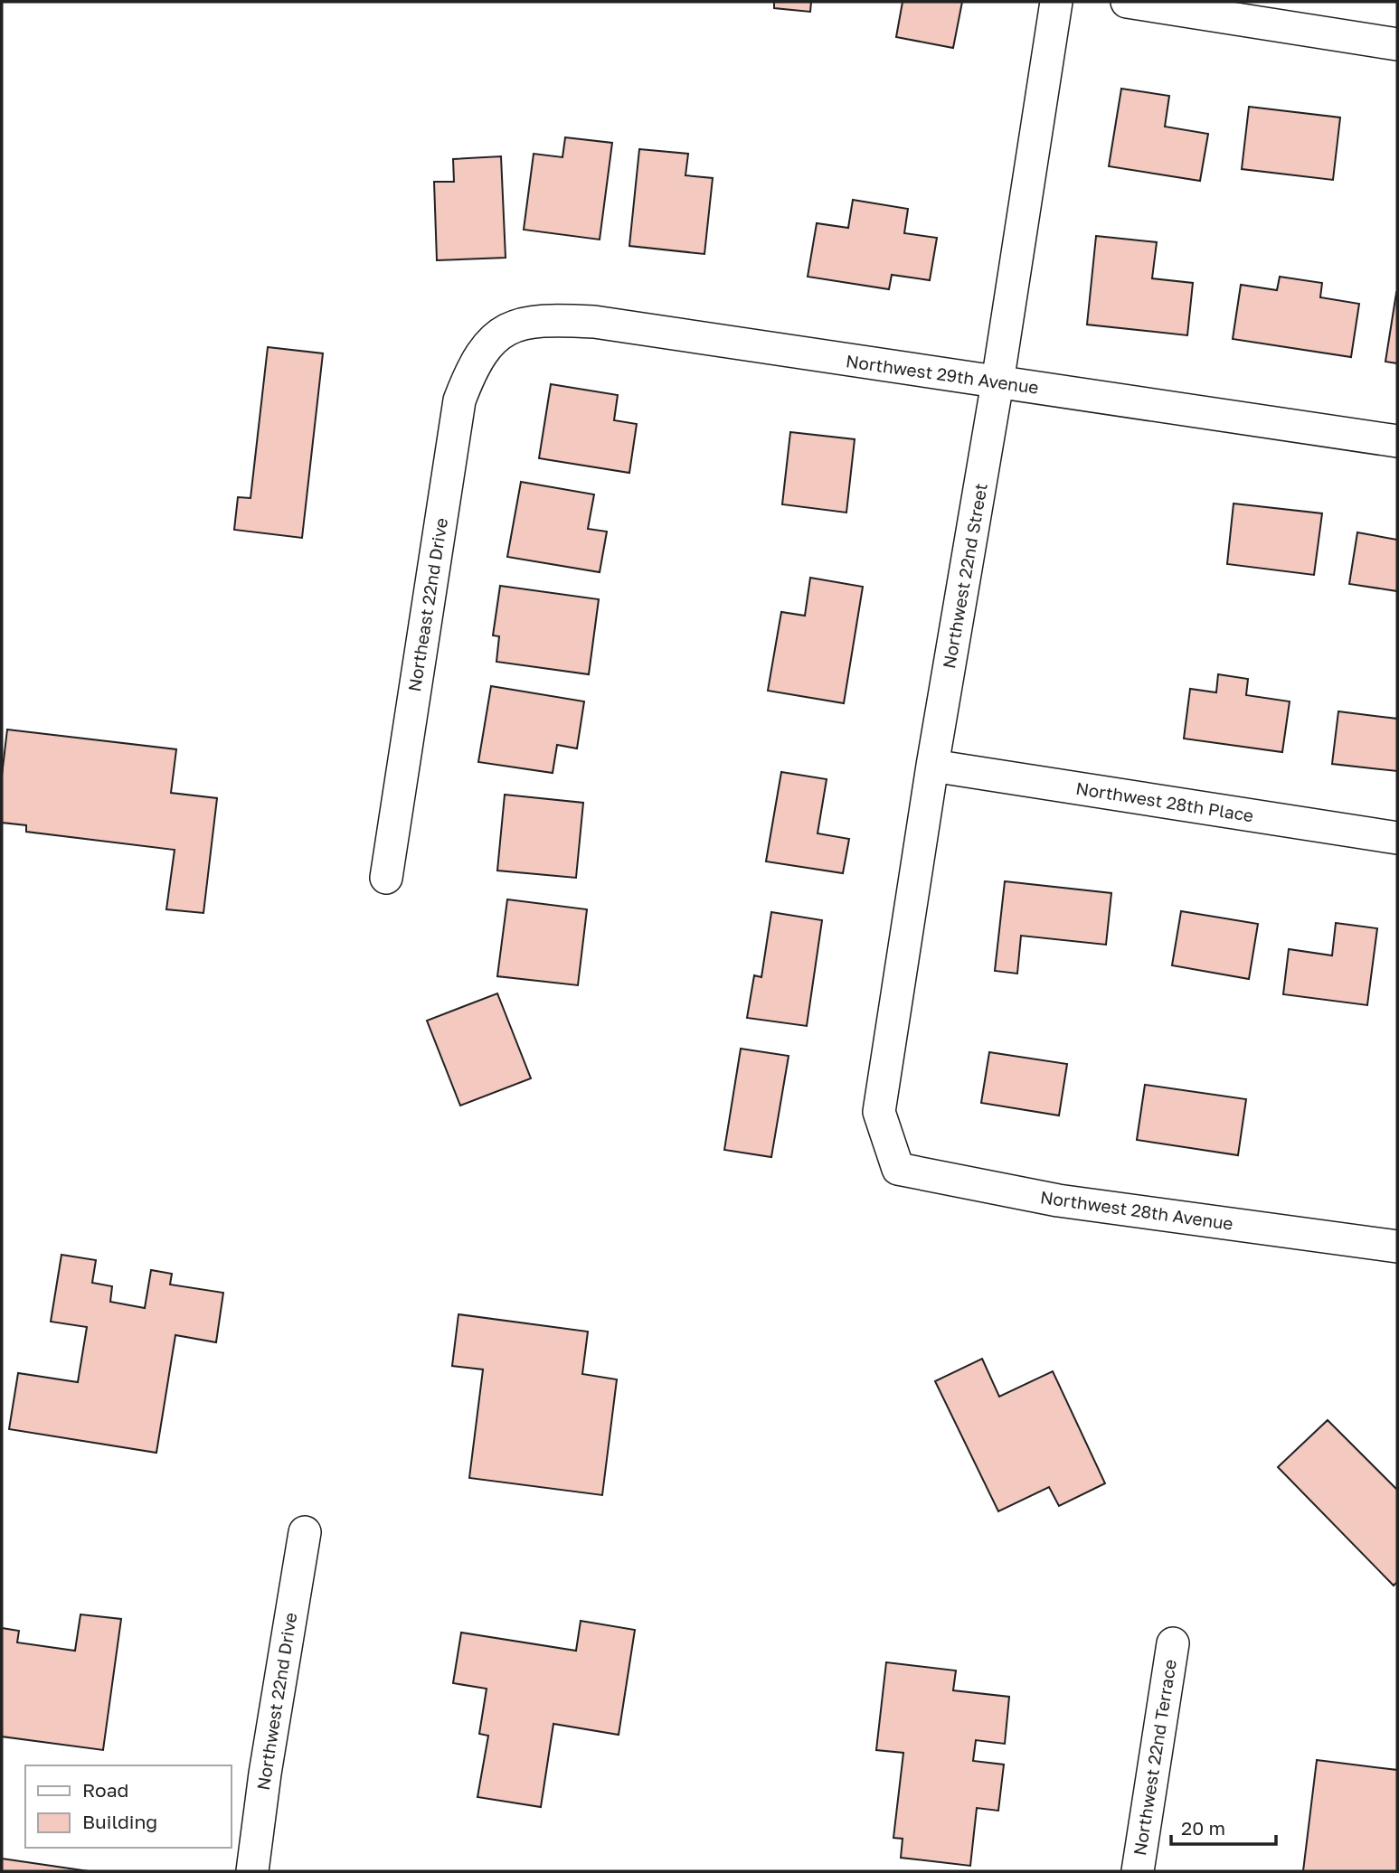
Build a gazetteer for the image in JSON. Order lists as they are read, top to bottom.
{
  "streets": {
    "street": [
      "Northwest 29th Avenue",
      "Northwest 22nd Street",
      "Northeast 22nd Drive",
      "Northwest 28th Place",
      "Northwest 28th Avenue",
      "Northwest 22nd Drive",
      "Northwest 22nd Terrace"
    ]
  },
  "crossings": [
    ["Northwest 29th Avenue", "Northwest 22nd Street"],
    ["Northwest 29th Avenue", "Northeast 22nd Drive"],
    ["Northwest 22nd Street", "Northwest 28th Place"],
    ["Northwest 22nd Street", "Northwest 28th Avenue"]
  ],
  "legend": ["Road", "Building"],
  "scale_bar": "20 m"
}
